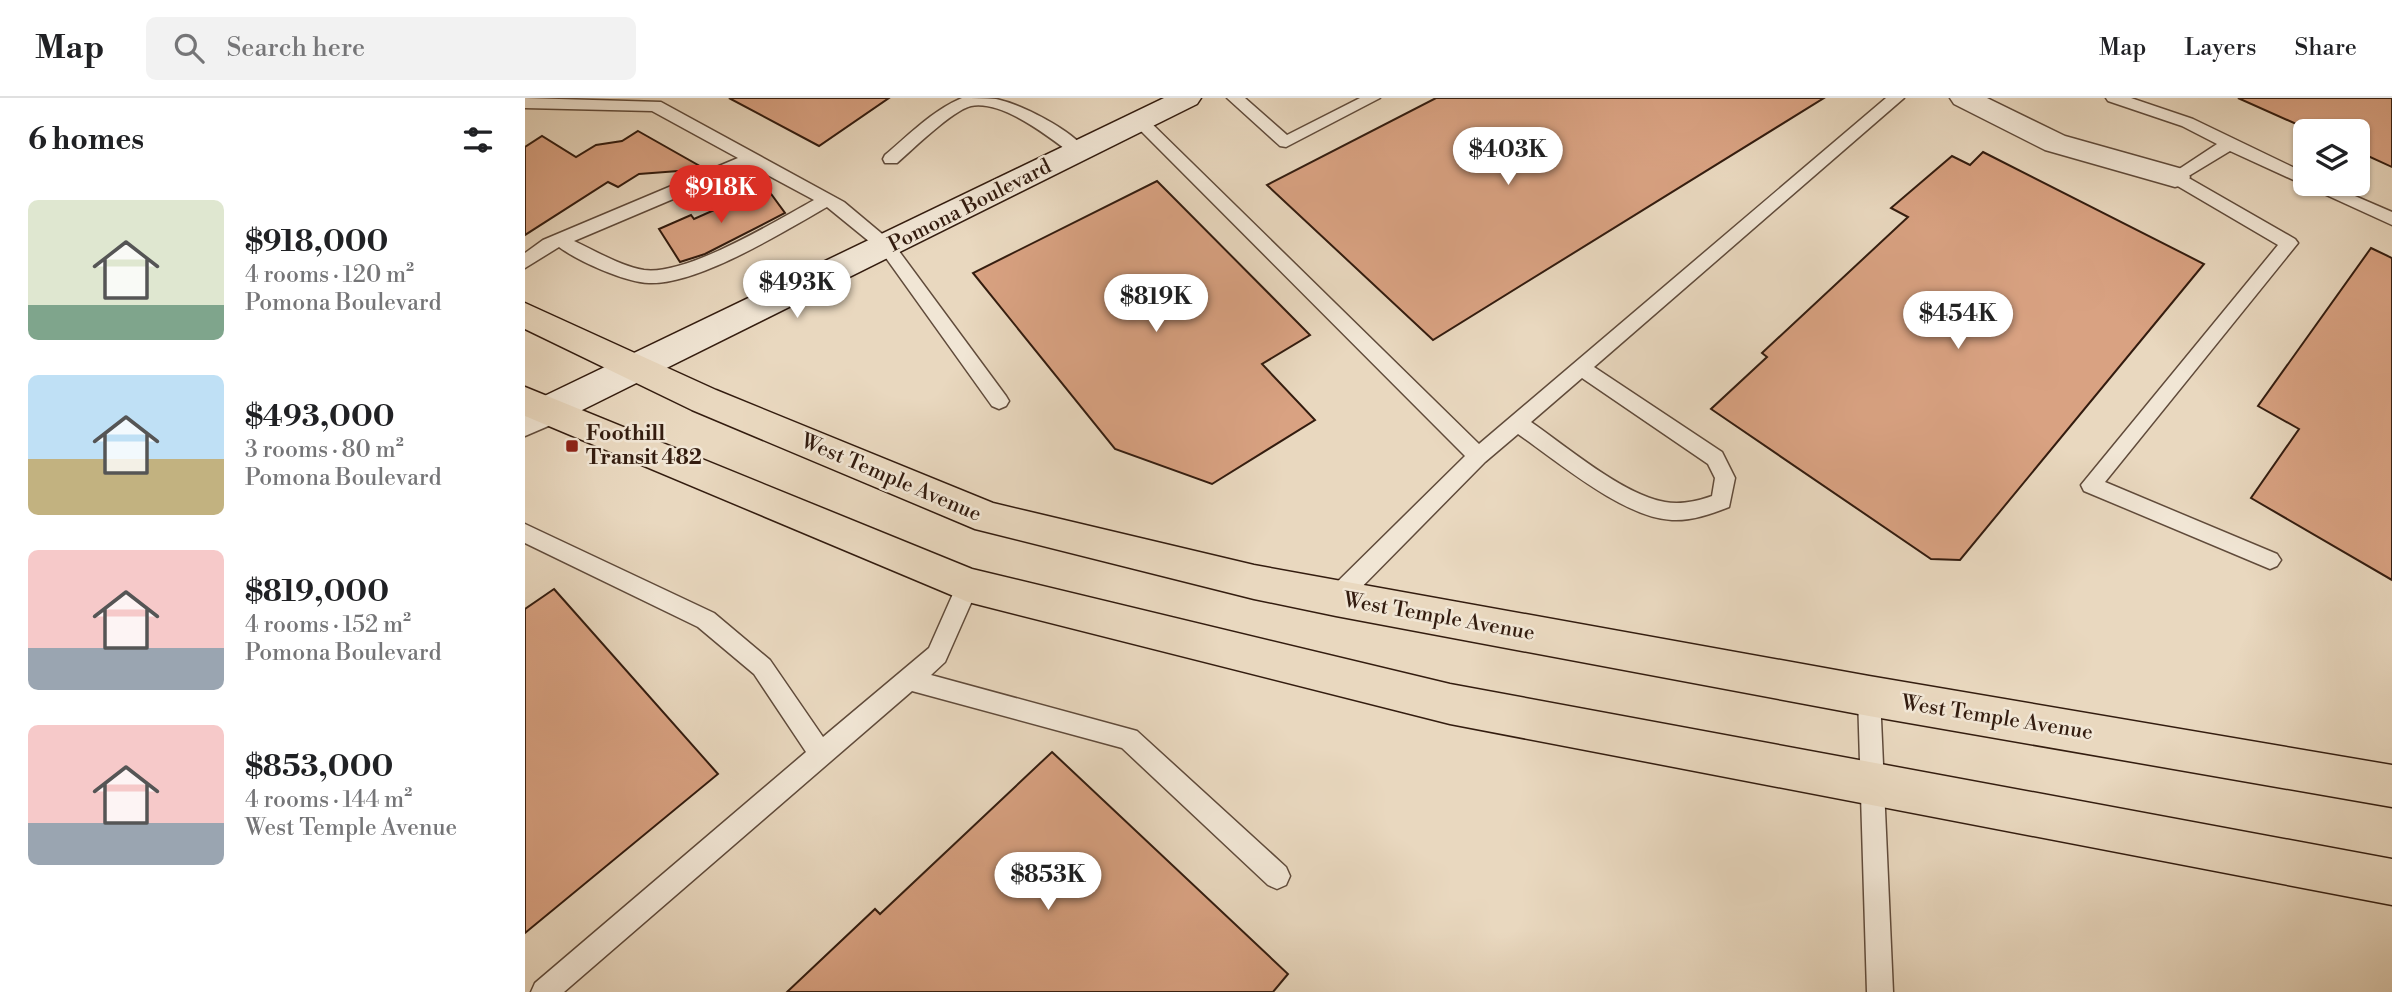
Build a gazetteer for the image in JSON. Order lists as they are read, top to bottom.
{
  "streets": {
    "main road": ["West Temple Avenue"],
    "street": ["Pomona Boulevard"]
  },
  "crossings": [
    ["Pomona Boulevard", "West Temple Avenue"]
  ],
  "places": {
    "transit": ["Foothill Transit 482"]
  },
  "page": {
    "header": "Map",
    "search": "Search here",
    "nav": ["Map", "Layers", "Share"],
    "heading": "6 homes",
    "price": [
      "$403K",
      "$918K",
      "$493K",
      "$819K",
      "$454K",
      "$853K"
    ],
    "list": [
      {
        "name": "$918,000",
        "note": "4 rooms · 120 m² · Pomona Boulevard"
      },
      {
        "name": "$493,000",
        "note": "3 rooms · 80 m² · Pomona Boulevard"
      },
      {
        "name": "$819,000",
        "note": "4 rooms · 152 m² · Pomona Boulevard"
      },
      {
        "name": "$853,000",
        "note": "4 rooms · 144 m² · West Temple Avenue"
      }
    ]
  }
}
